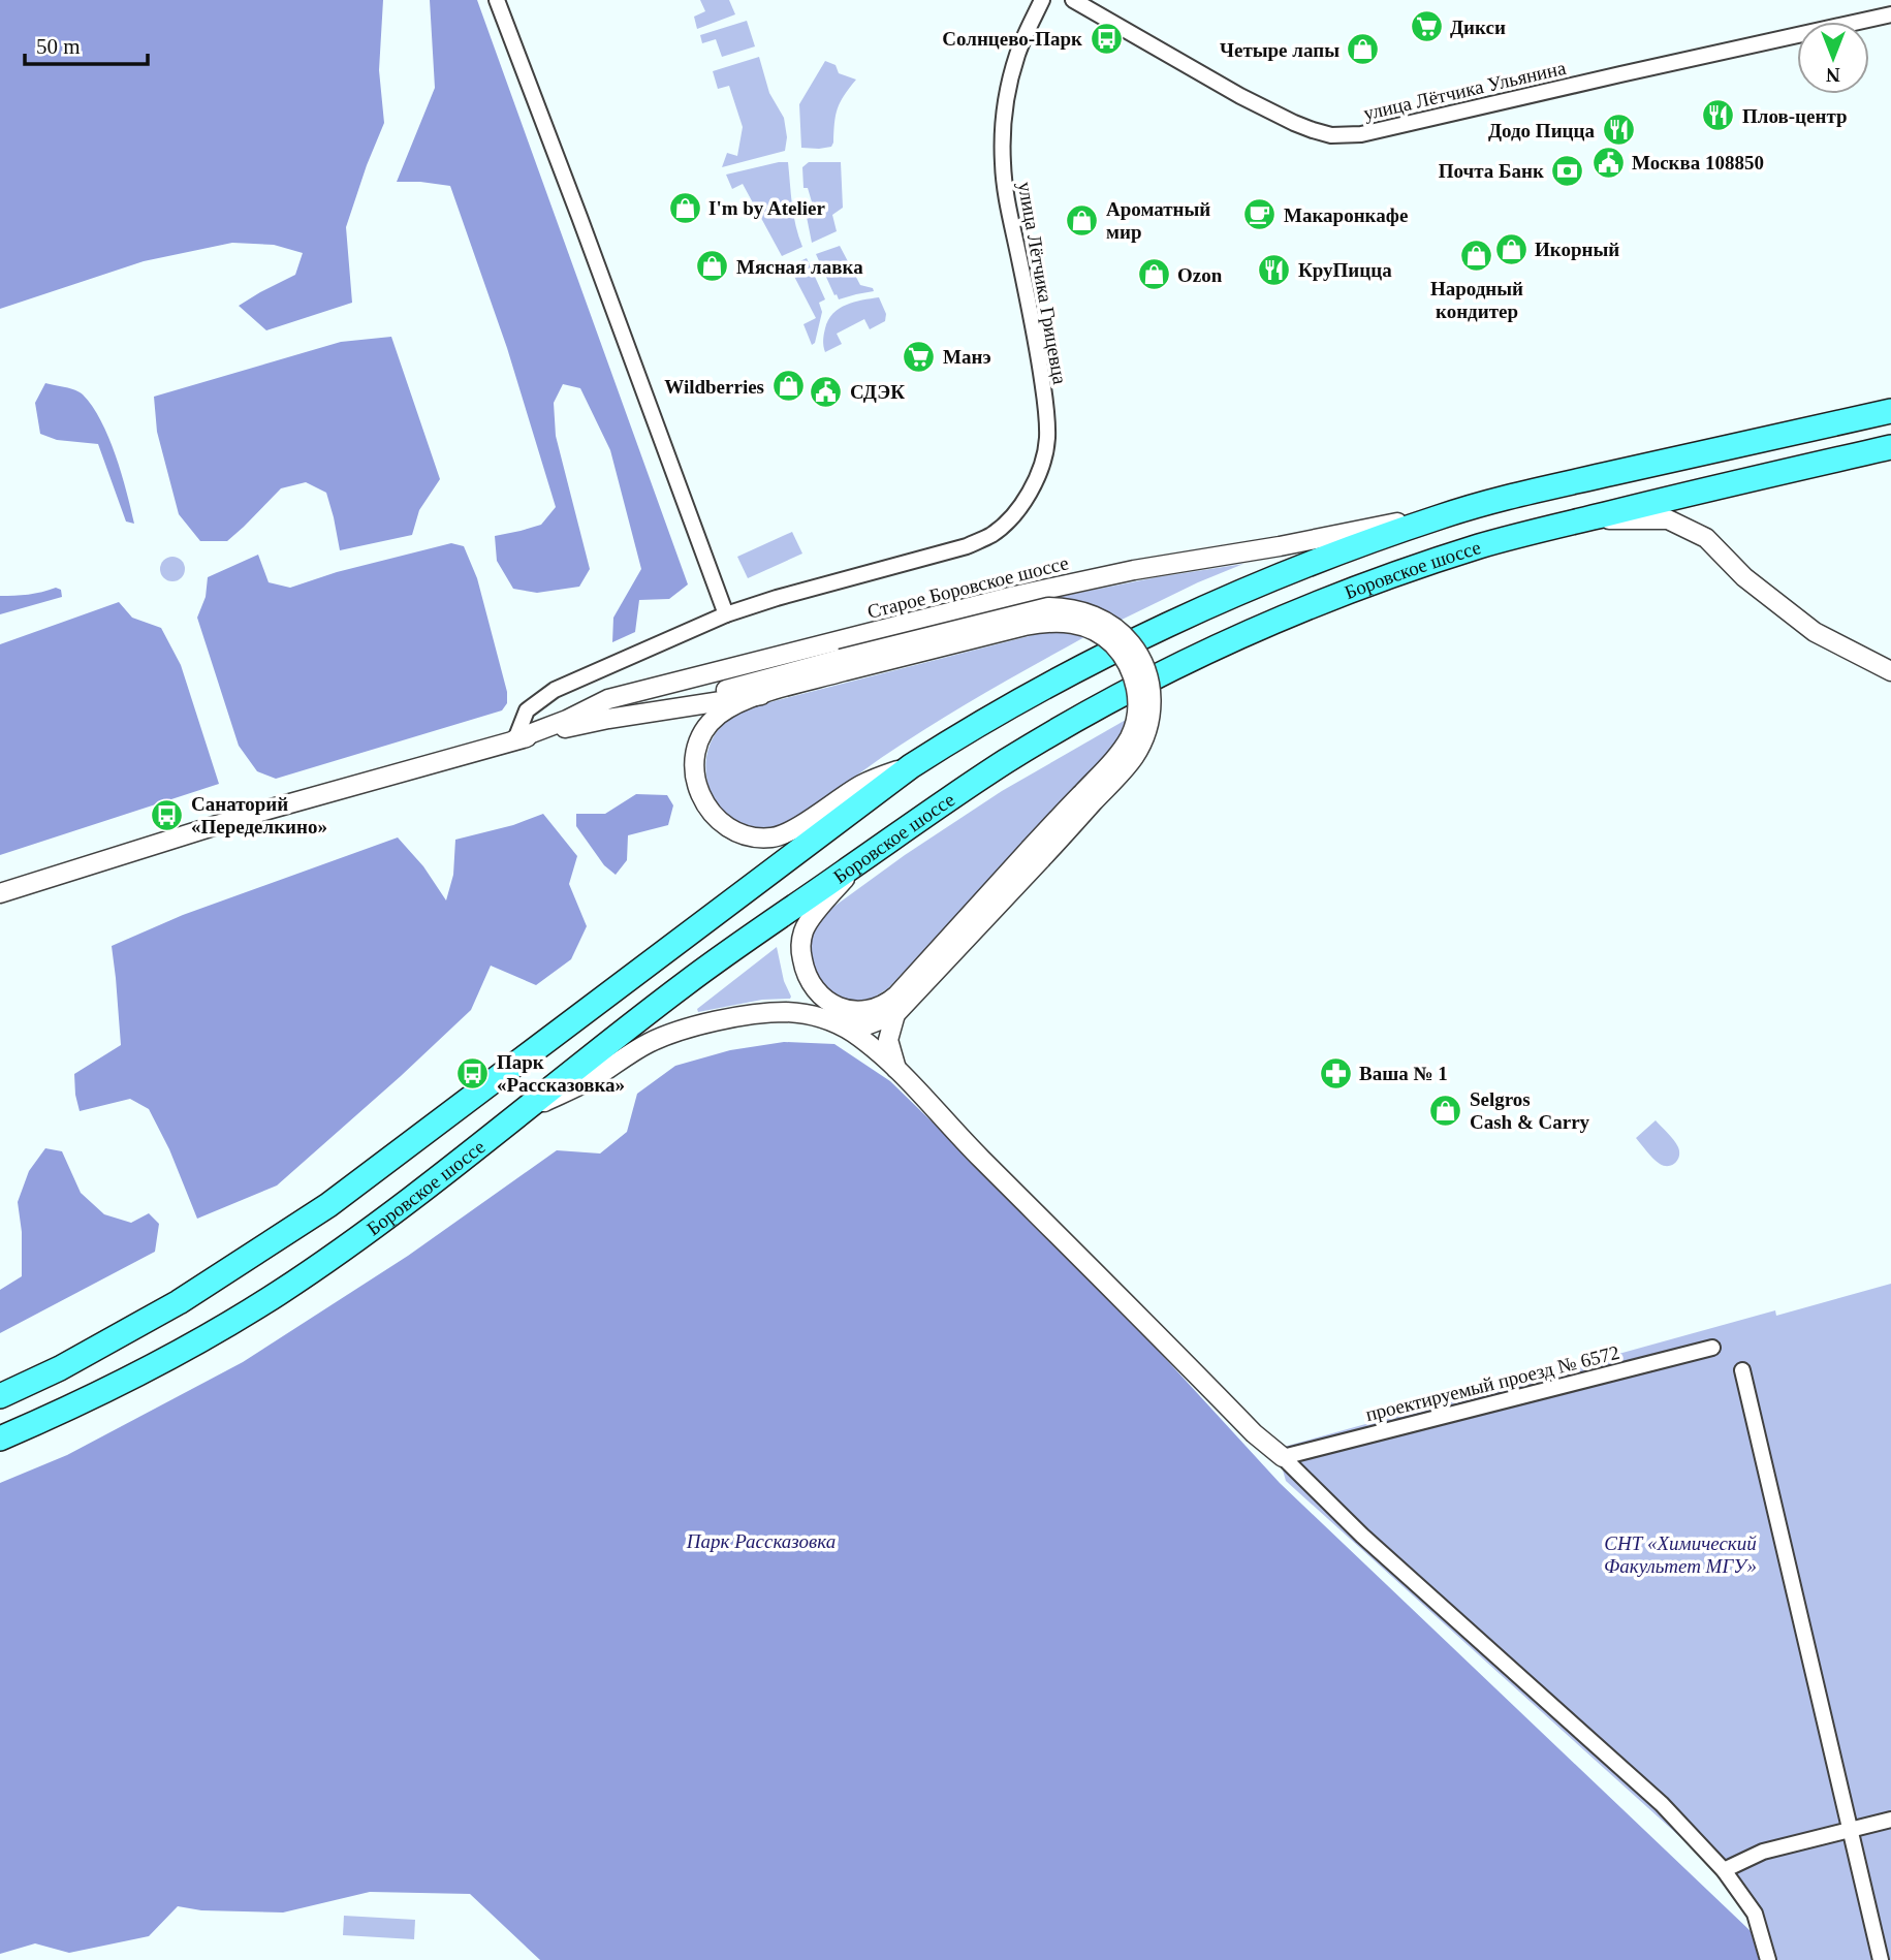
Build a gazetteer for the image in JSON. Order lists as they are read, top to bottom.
{
  "streets": {
    "main road": ["Боровское шоссе"],
    "street": [
      "улица Лётчика Ульянина",
      "улица Лётчика Грицевца",
      "Старое Боровское шоссе",
      "проектируемый проезд № 6572"
    ]
  },
  "crossings": [
    ["улица Лётчика Грицевца", "Старое Боровское шоссе"],
    ["Боровское шоссе", "Старое Боровское шоссе"]
  ],
  "parks": ["Парк Рассказовка", "СНТ «Химический Факультет МГУ»"],
  "places": {
    "supermarket": ["Дикси", "Манэ"],
    "bus stop": ["Солнцево-Парк", "Санаторий «Переделкино»", "Парк «Рассказовка»"],
    "shop": [
      "Четыре лапы",
      "I'm by Atelier",
      "Ароматный мир",
      "Икорный",
      "Народный кондитер",
      "Мясная лавка",
      "Ozon",
      "Wildberries",
      "Selgros Cash & Carry"
    ],
    "restaurant": ["Плов-центр", "Додо Пицца", "КруПицца"],
    "public building": ["Москва 108850", "СДЭК"],
    "bank": ["Почта Банк"],
    "cafe": ["Макаронкафе"],
    "pharmacy": ["Ваша № 1"]
  },
  "scale_bar": "50 m",
  "north": "bottom"
}
